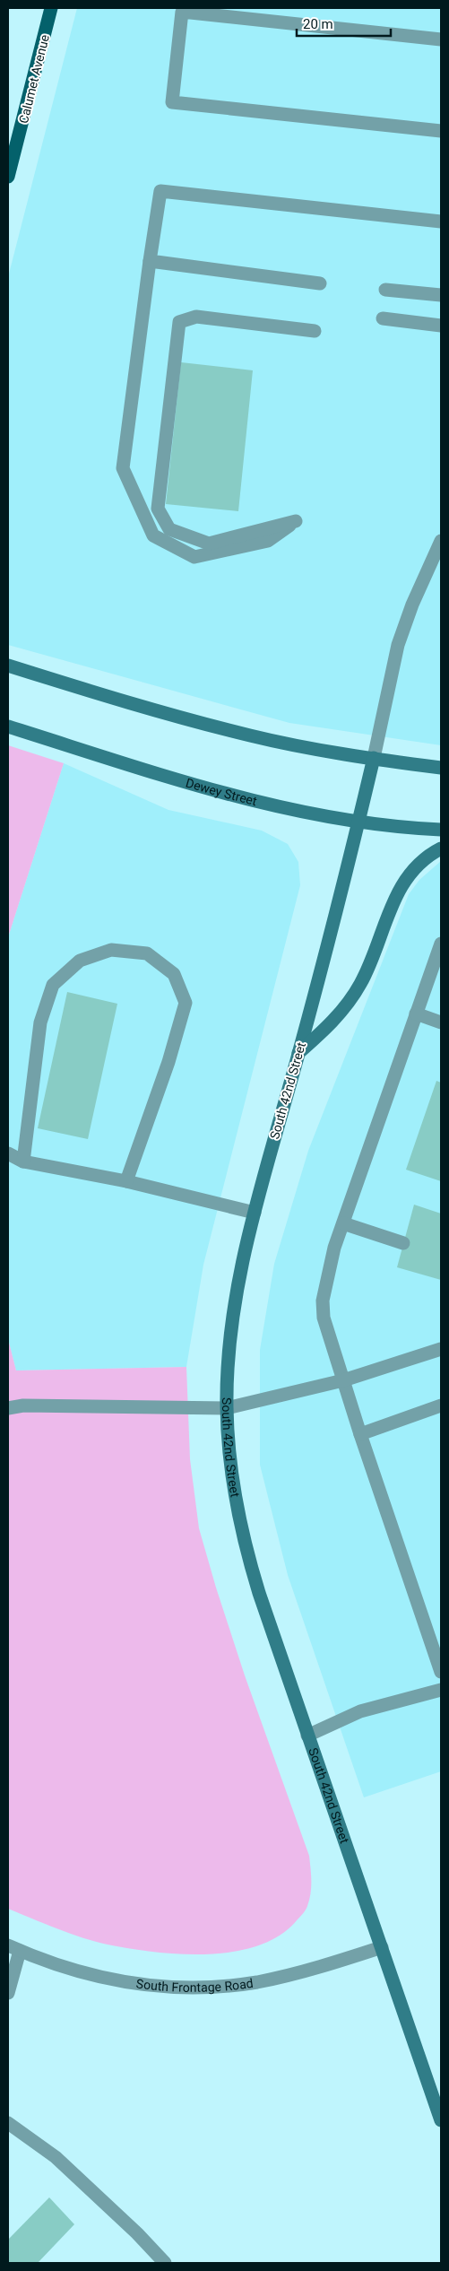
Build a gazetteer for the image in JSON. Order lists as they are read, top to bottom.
{
  "streets": {
    "main road": ["Calumet Avenue"],
    "street": ["Dewey Street", "South 42nd Street", "South Frontage Road"]
  },
  "crossings": [
    ["Dewey Street", "South 42nd Street"],
    ["South 42nd Street", "South Frontage Road"]
  ],
  "scale_bar": "20 m"
}
